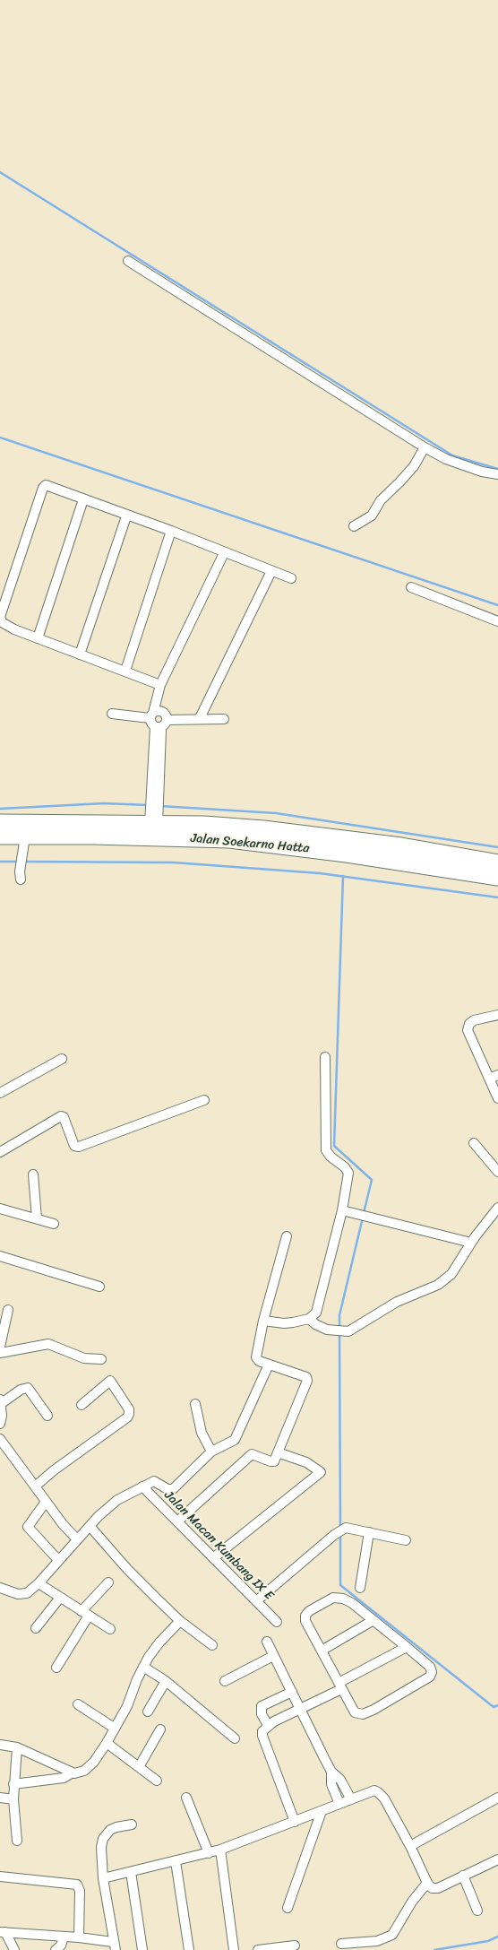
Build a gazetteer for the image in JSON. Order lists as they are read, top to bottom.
{
  "streets": {
    "highway": ["Jalan Soekarno Hatta"],
    "street": ["Jalan Macan Kumbang IX E"]
  }
}
